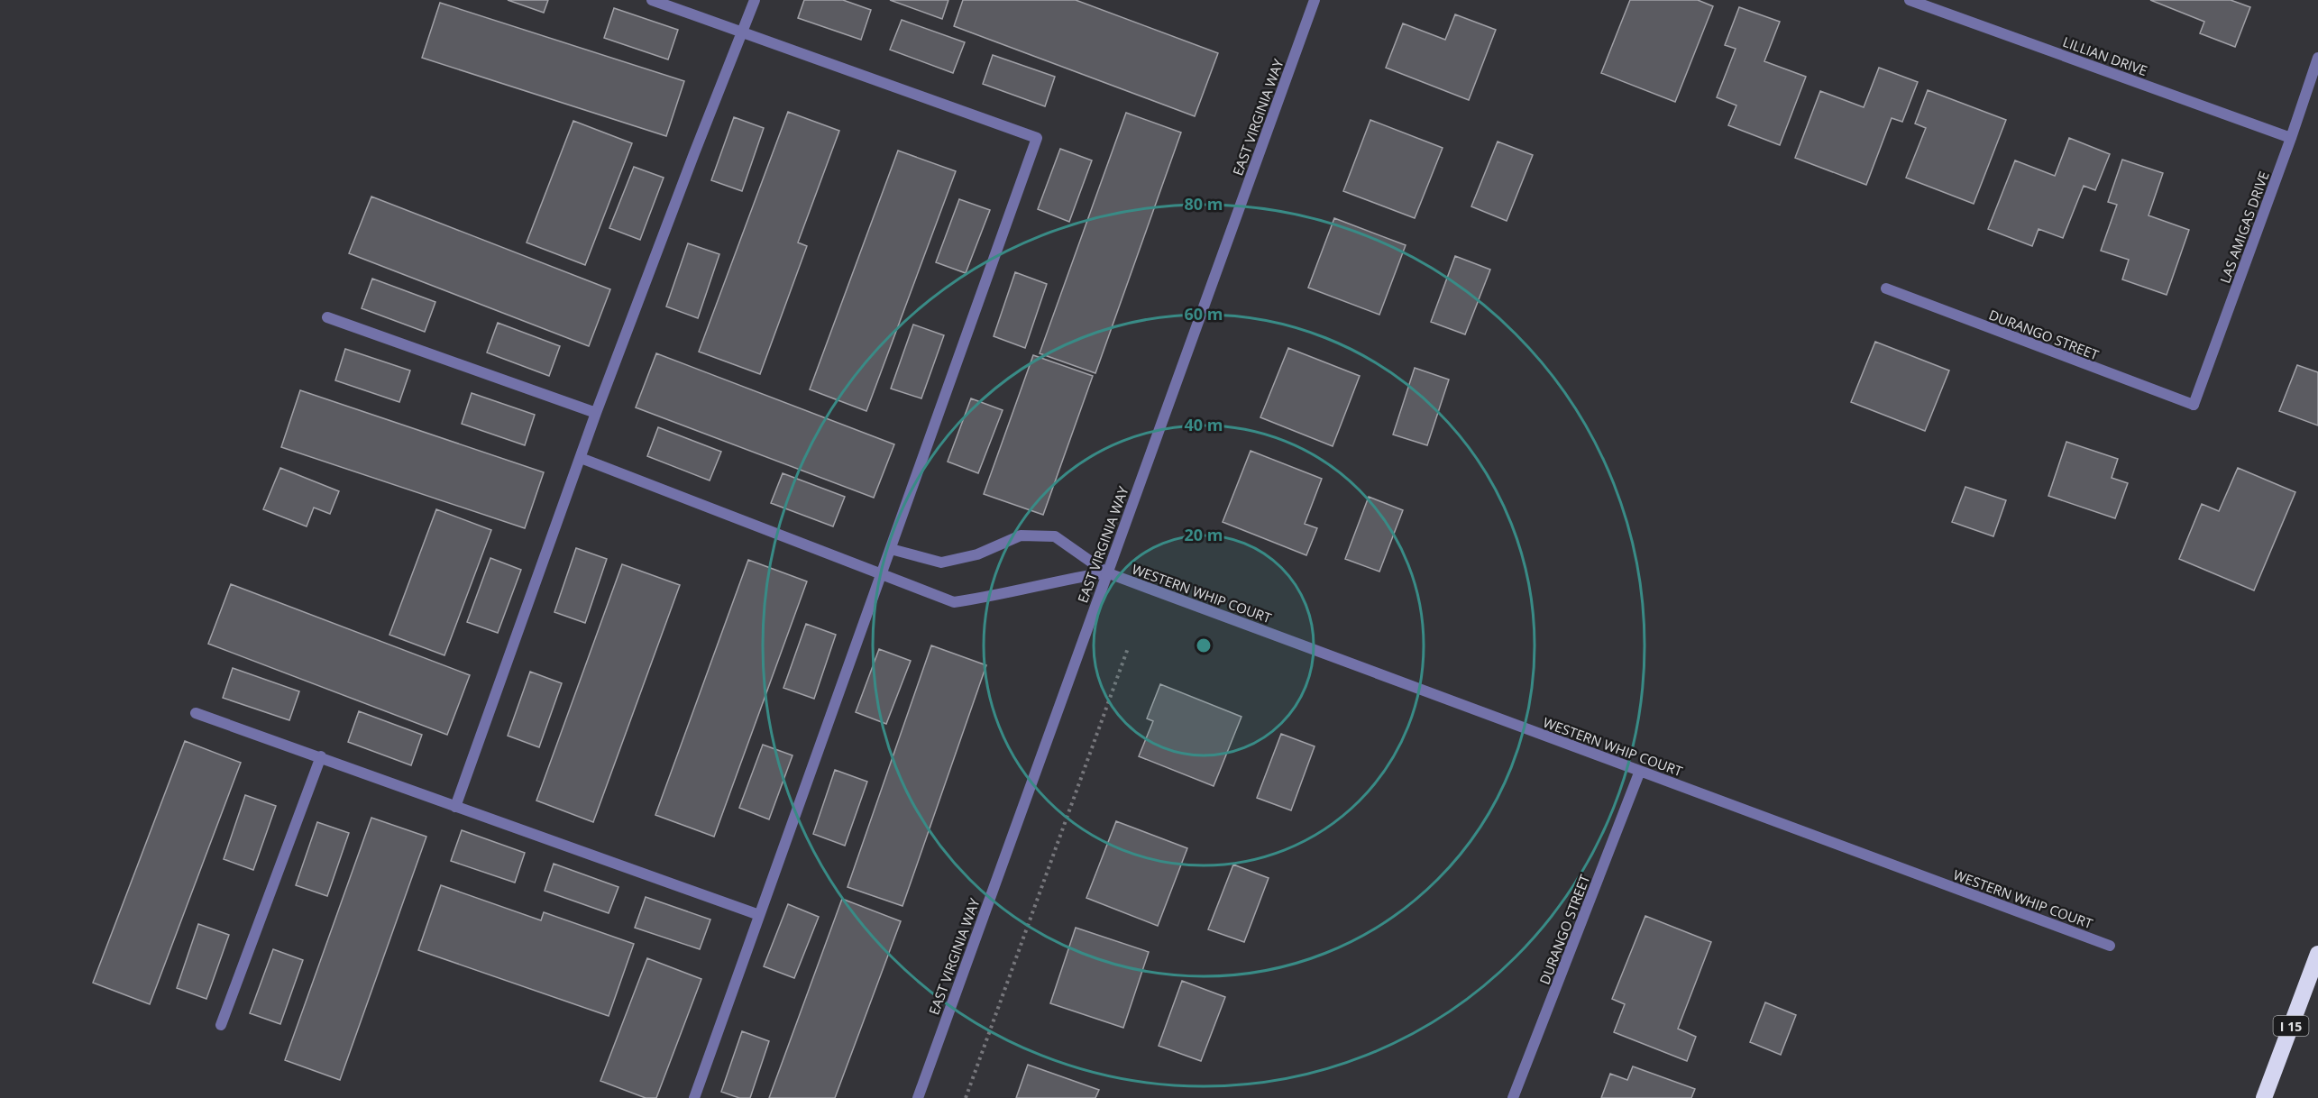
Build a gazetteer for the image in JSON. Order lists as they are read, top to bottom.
{
  "streets": {
    "highway": ["I 15"],
    "street": [
      "LILLIAN DRIVE",
      "EAST VIRGINIA WAY",
      "LAS AMIGAS DRIVE",
      "DURANGO STREET",
      "WESTERN WHIP COURT"
    ]
  },
  "crossings": [
    ["LILLIAN DRIVE", "LAS AMIGAS DRIVE"],
    ["EAST VIRGINIA WAY", "WESTERN WHIP COURT"],
    ["LAS AMIGAS DRIVE", "DURANGO STREET"],
    ["DURANGO STREET", "WESTERN WHIP COURT"]
  ],
  "rings": [
    "80 m",
    "60 m",
    "40 m",
    "20 m"
  ]
}
